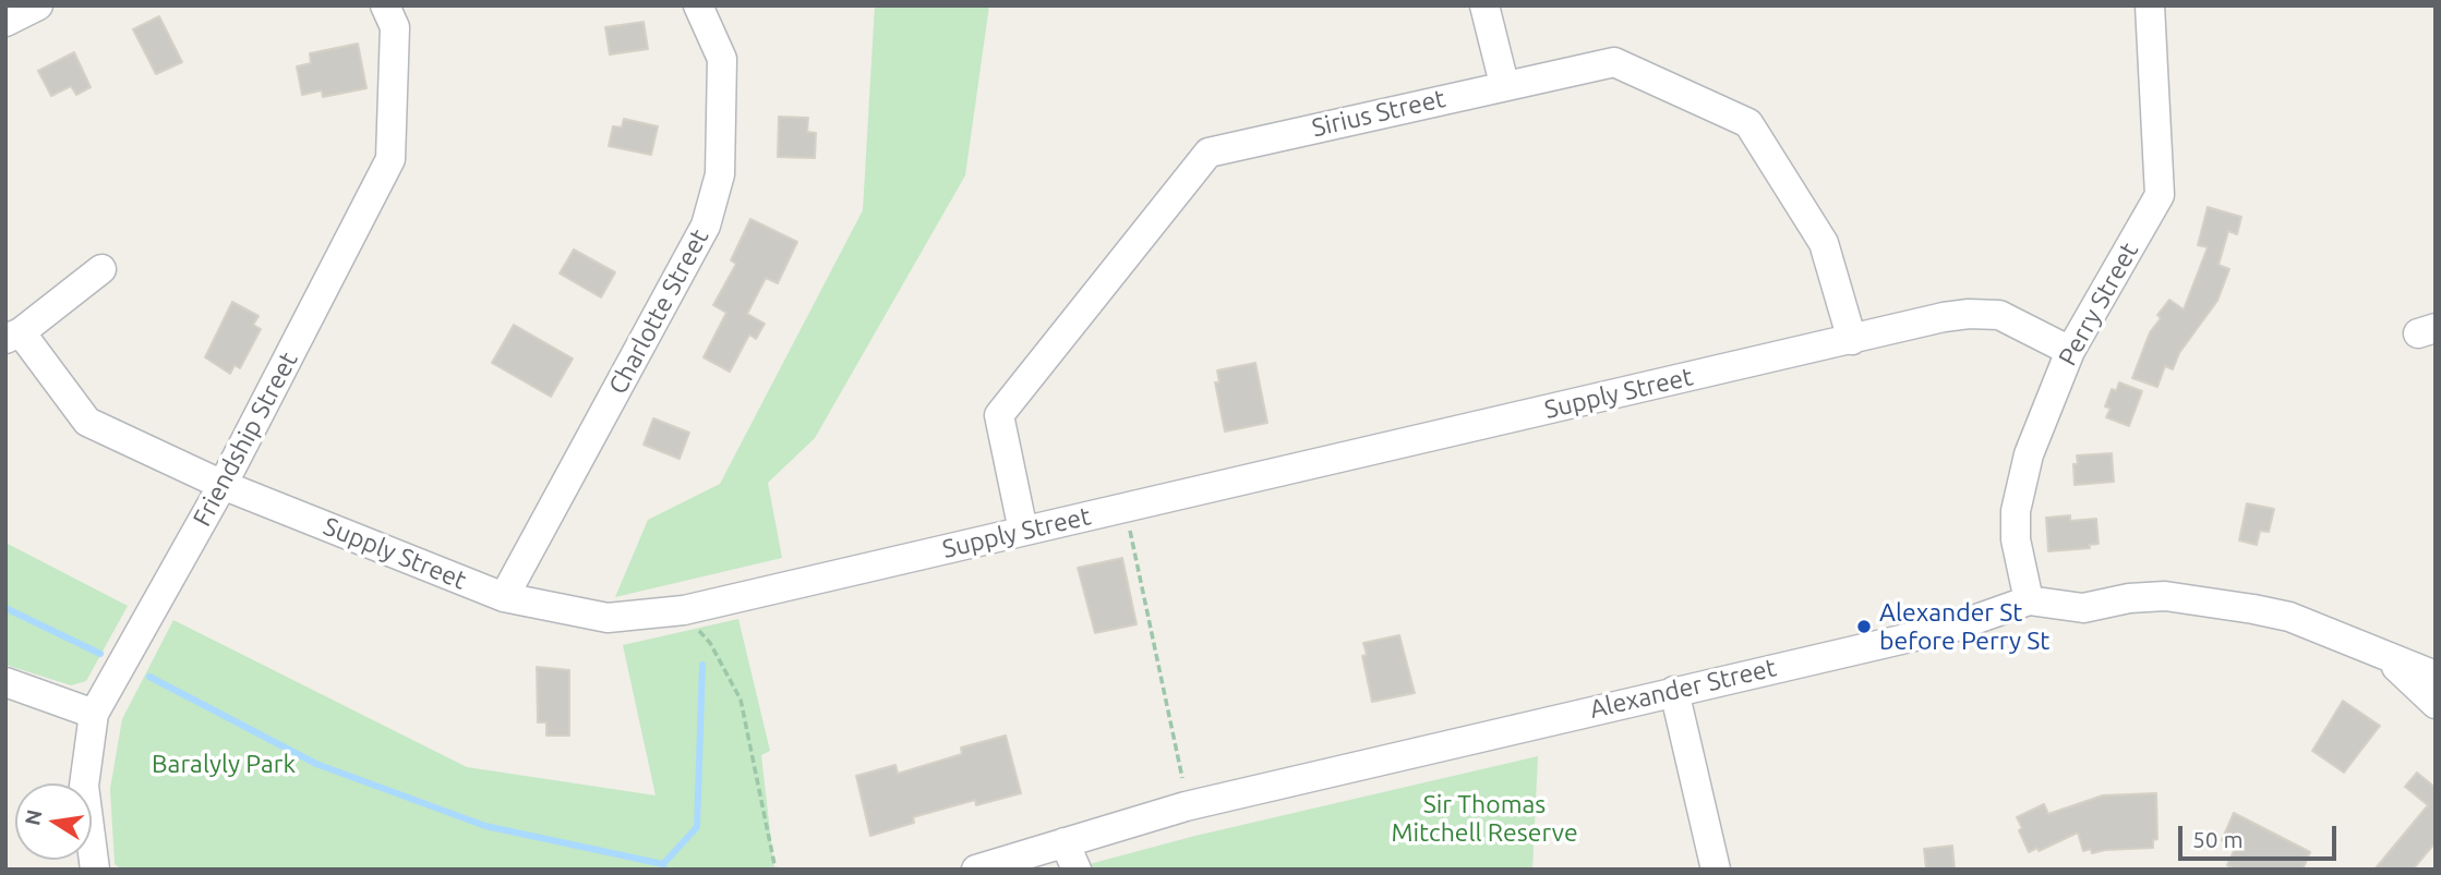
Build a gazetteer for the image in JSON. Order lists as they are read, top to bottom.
{
  "streets": {
    "street": [
      "Sirius Street",
      "Perry Street",
      "Charlotte Street",
      "Supply Street",
      "Friendship Street",
      "Alexander Street"
    ]
  },
  "crossings": [
    ["Sirius Street", "Supply Street"],
    ["Perry Street", "Supply Street"],
    ["Perry Street", "Alexander Street"],
    ["Charlotte Street", "Supply Street"],
    ["Supply Street", "Friendship Street"]
  ],
  "parks": ["Baralyly Park", "Sir Thomas Mitchell Reserve"],
  "places": ["Alexander St before Perry St"],
  "scale_bar": "50 m",
  "north": "left"
}
